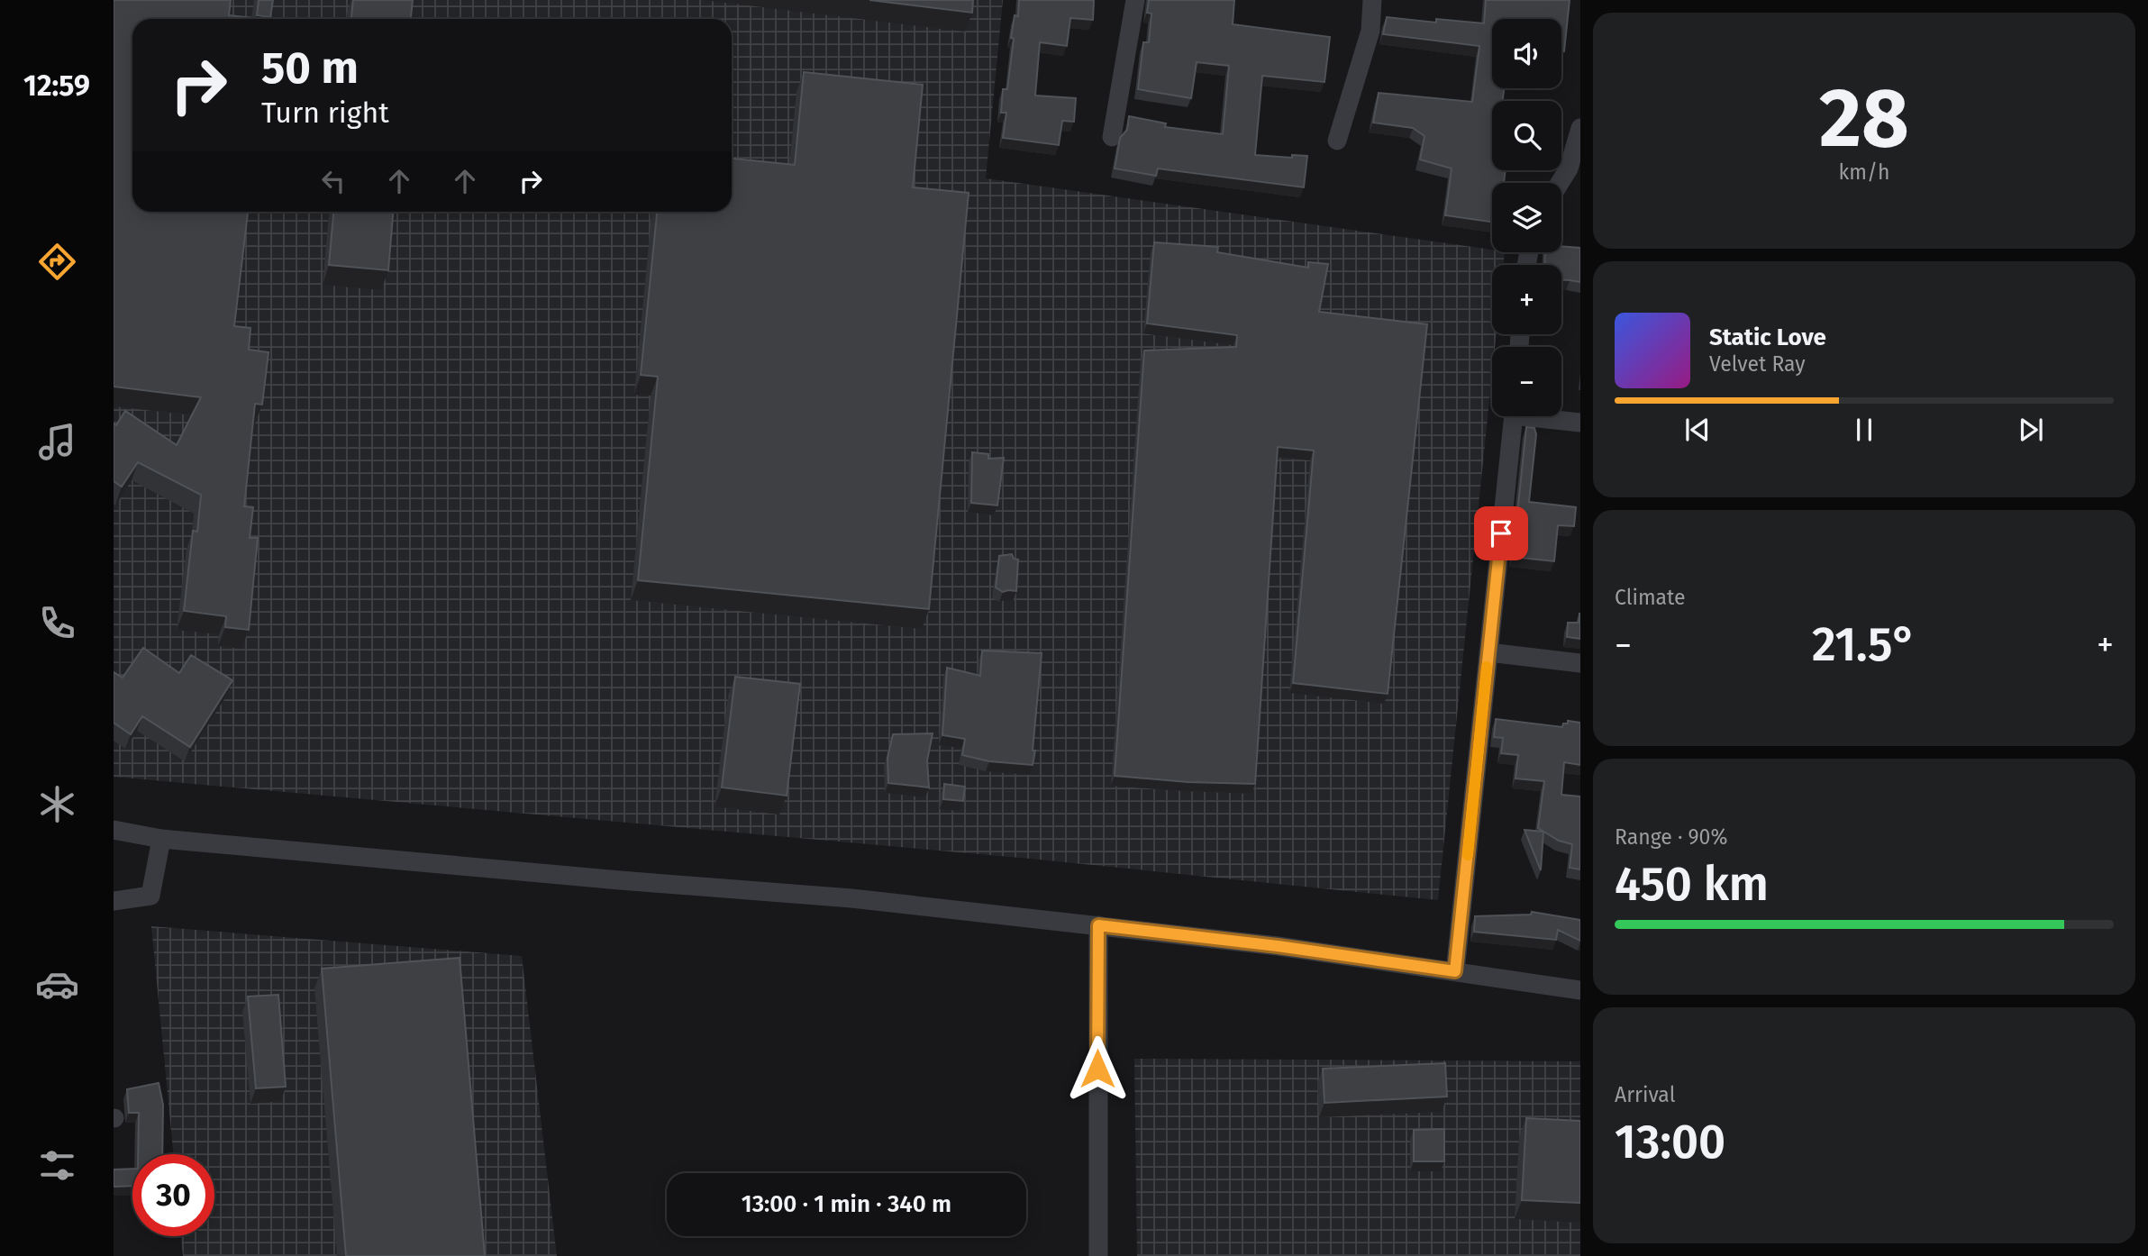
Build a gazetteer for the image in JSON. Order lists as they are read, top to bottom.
{
  "page": {
    "tabs": "12:59",
    "tile": [
      ["28", "km/h"],
      "Climate",
      ["Range · 90%", "450 km"],
      ["Arrival", "13:00"]
    ],
    "map_buttons": ["+", "−"],
    "turn": ["50 m", "Turn right"],
    "song": ["Static Love", "Velvet Ray"],
    "heat": ["−", "21.5°", "+"],
    "limit": "30",
    "trip": "13:00 · 1 min · 340 m"
  }
}
